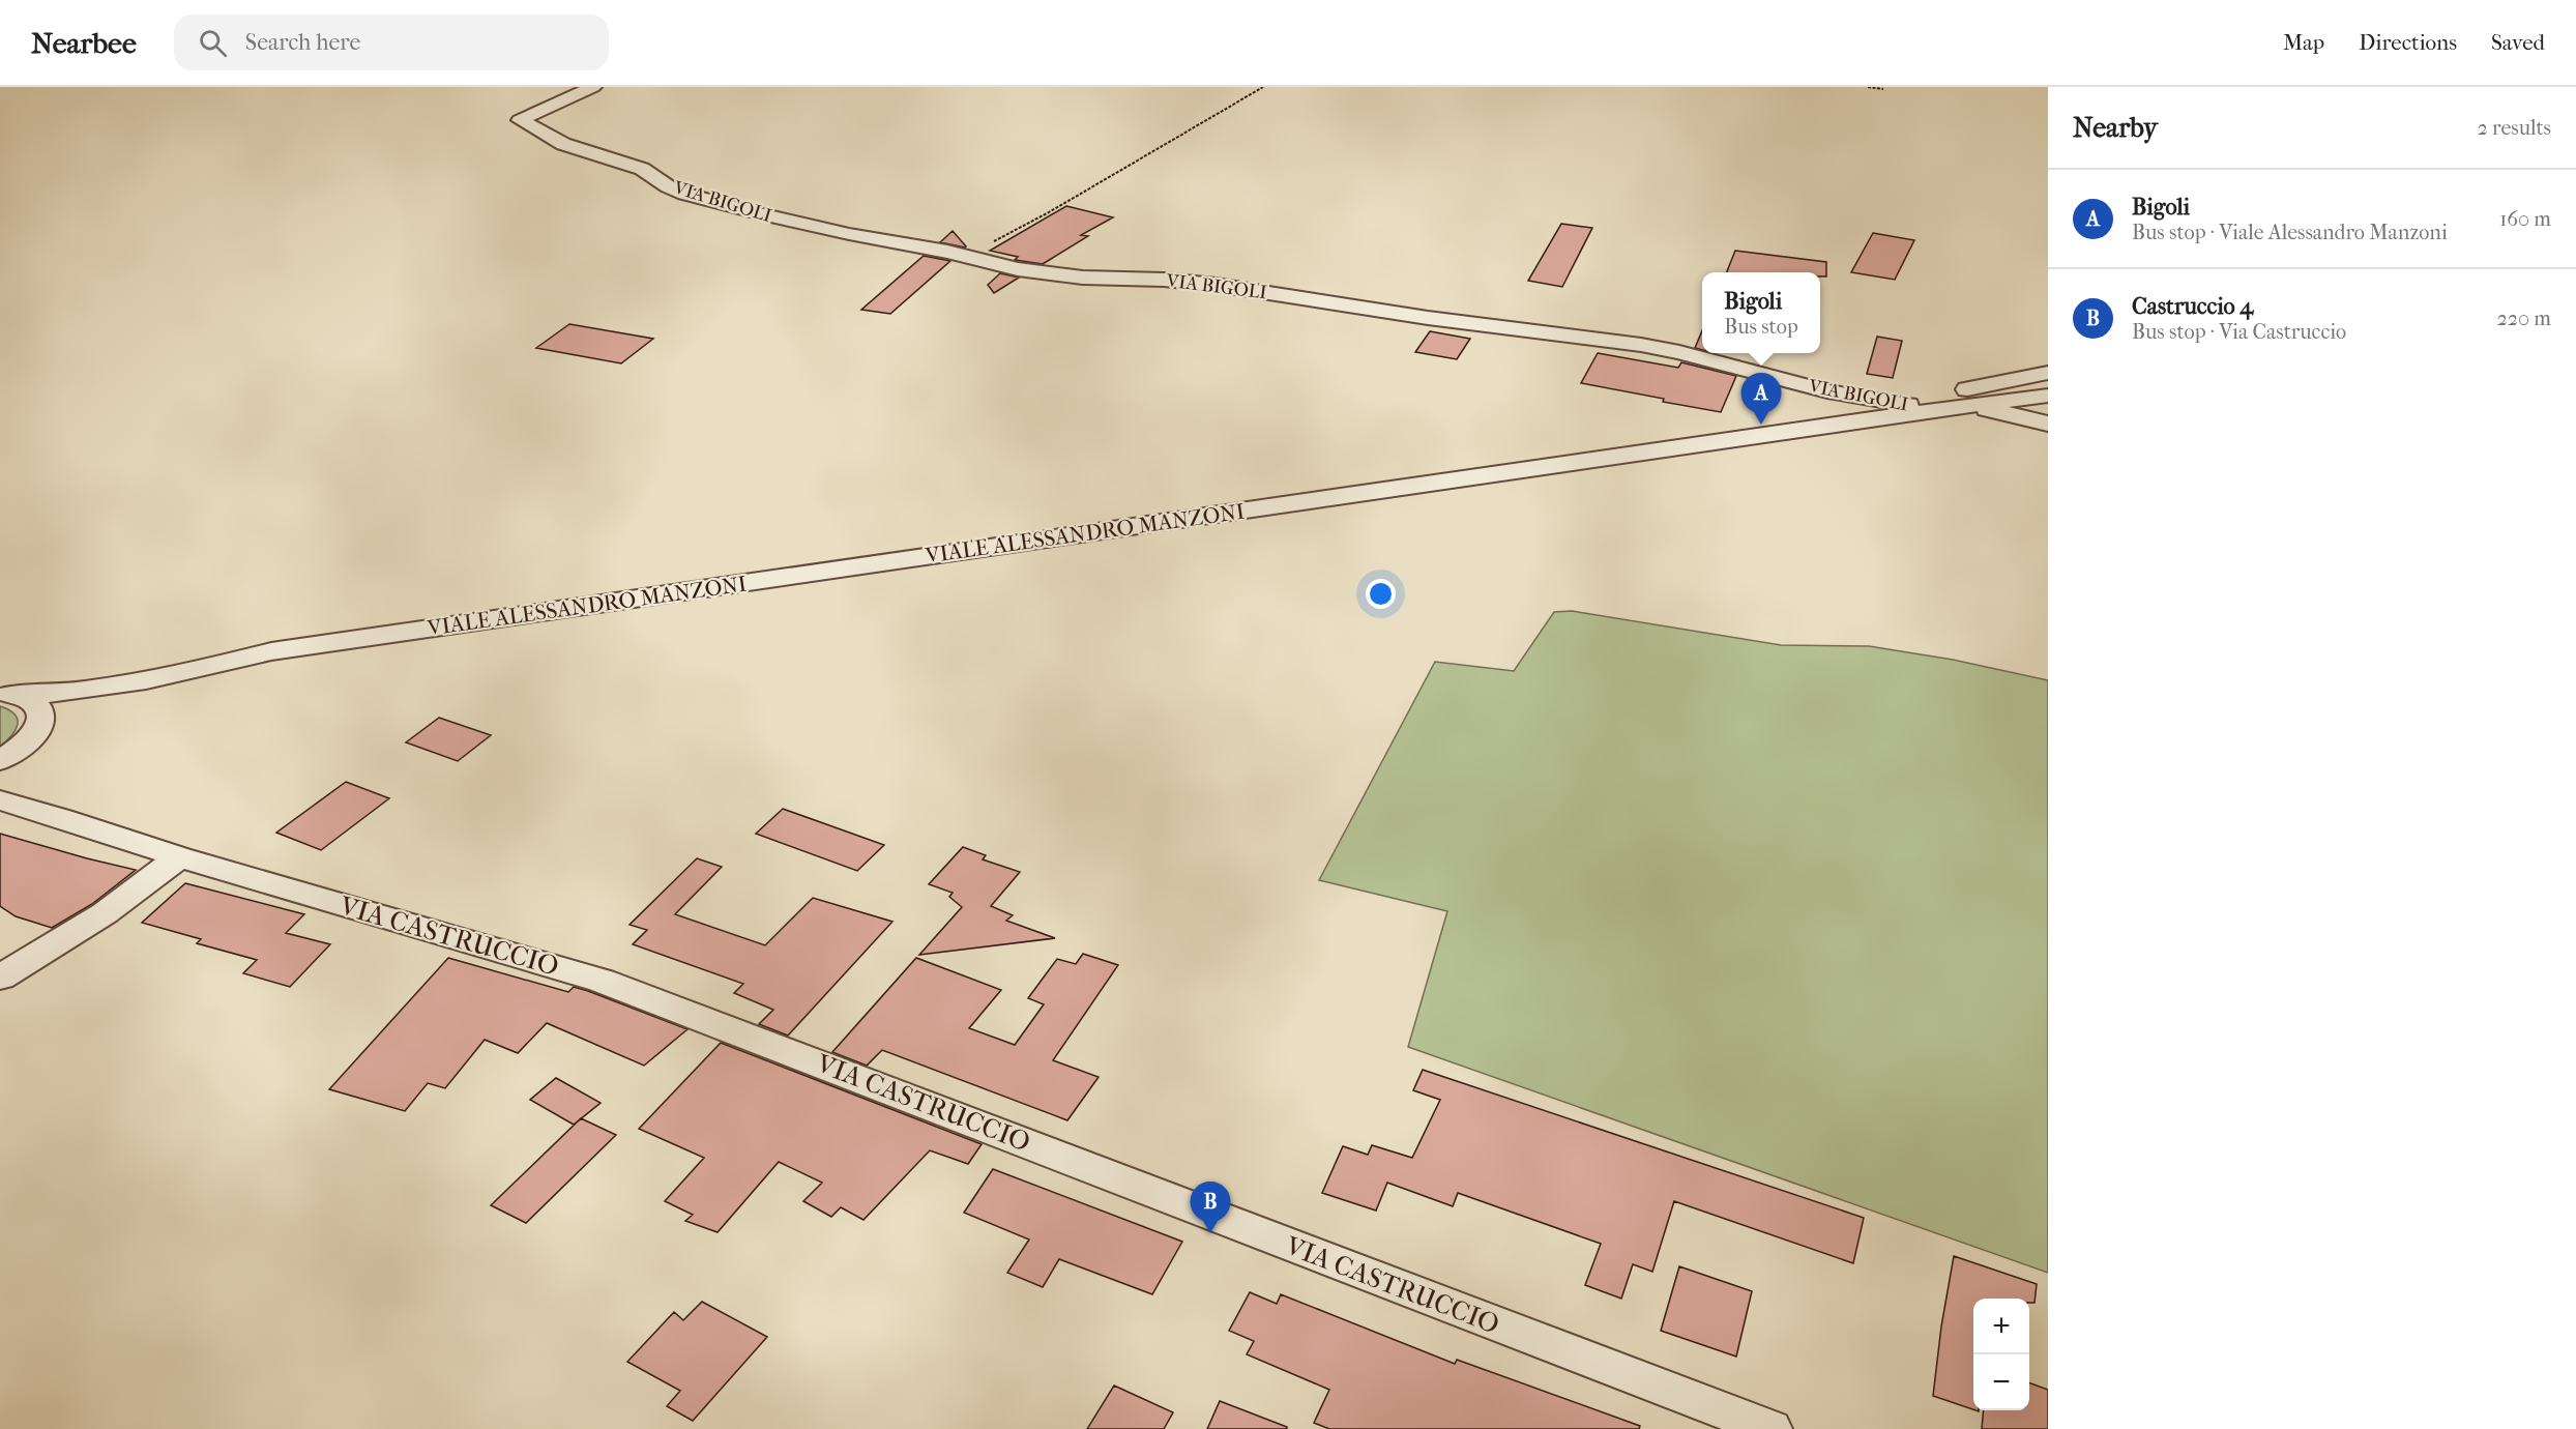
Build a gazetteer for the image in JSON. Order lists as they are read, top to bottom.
{
  "streets": {
    "street": ["VIA BIGOLI", "VIALE ALESSANDRO MANZONI", "VIA CASTRUCCIO"]
  },
  "crossings": [
    ["VIA BIGOLI", "VIALE ALESSANDRO MANZONI"]
  ],
  "page": {
    "header": "Nearbee",
    "search": "Search here",
    "nav": ["Map", "Directions", "Saved"],
    "heading": ["Nearby", "2 results"],
    "list": [
      {
        "mark": "A",
        "name": "Bigoli",
        "note": "Bus stop · Viale Alessandro Manzoni",
        "value": "160 m"
      },
      {
        "mark": "B",
        "name": "Castruccio 4",
        "note": "Bus stop · Via Castruccio",
        "value": "220 m"
      }
    ],
    "popup": ["Bigoli", "Bus stop"],
    "pins": ["A", "B"],
    "map_buttons": ["+", "−"]
  }
}
